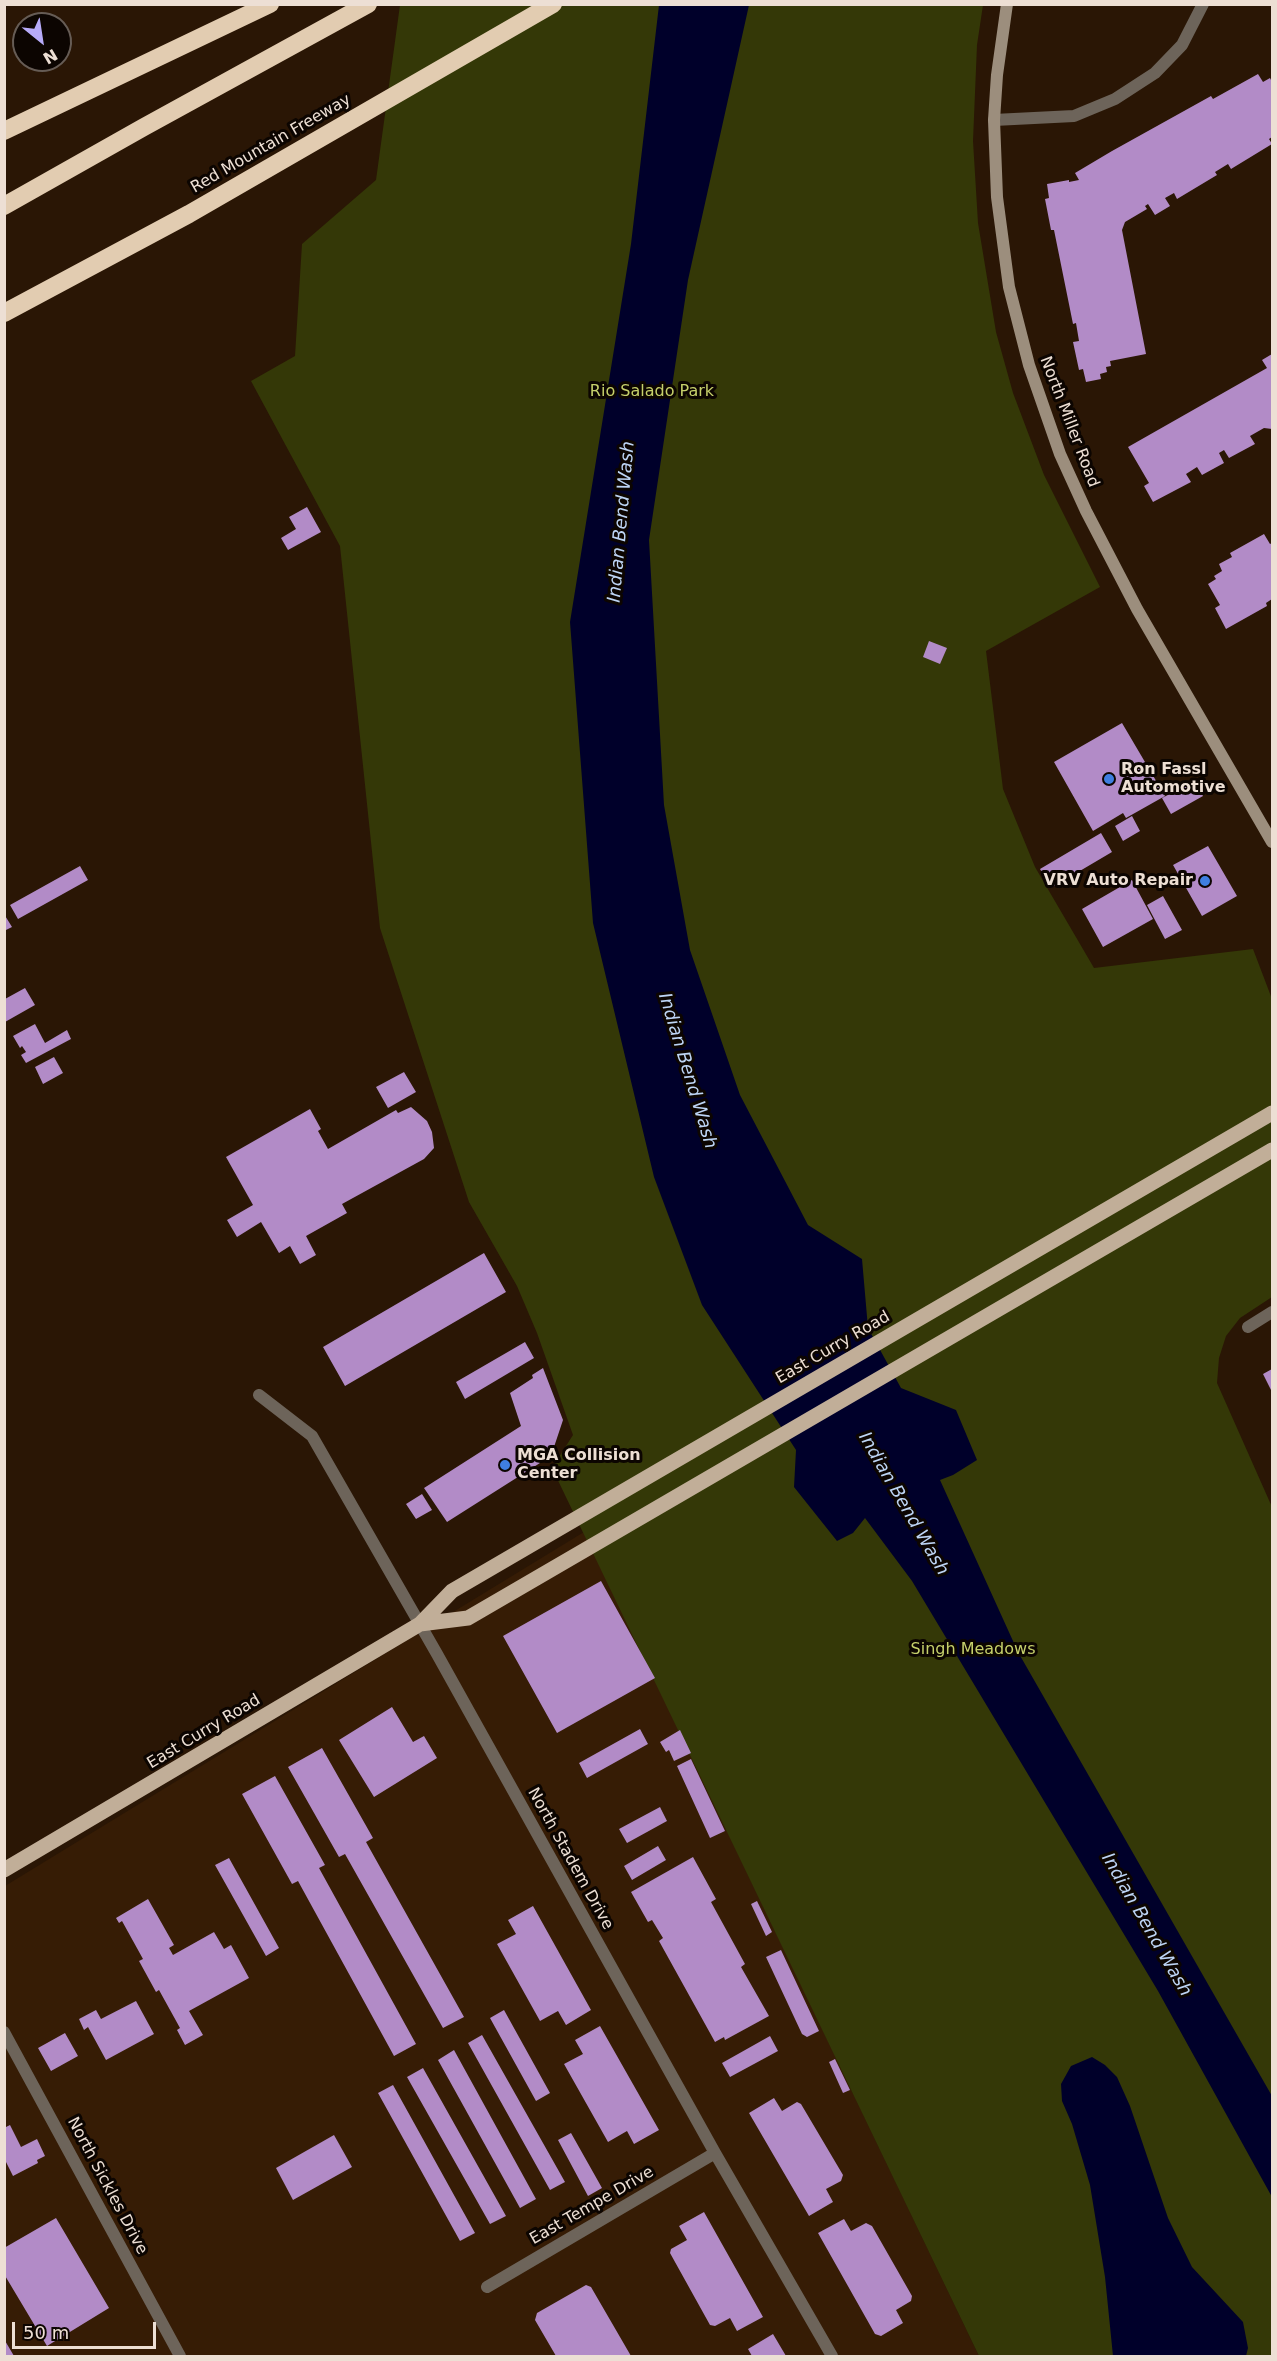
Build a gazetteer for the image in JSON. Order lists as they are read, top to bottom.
{
  "streets": {
    "highway": ["Red Mountain Freeway"],
    "main road": ["East Curry Road"],
    "street": [
      "North Miller Road",
      "North Stadem Drive",
      "North Sickles Drive",
      "East Tempe Drive"
    ]
  },
  "crossings": [
    ["East Curry Road", "North Stadem Drive"],
    ["North Stadem Drive", "East Tempe Drive"]
  ],
  "water": ["Indian Bend Wash"],
  "parks": ["Rio Salado Park", "Singh Meadows"],
  "places": ["Ron Fassl Automotive", "VRV Auto Repair", "MGA Collision Center"],
  "scale_bar": "50 m",
  "north": "bottom right"
}
